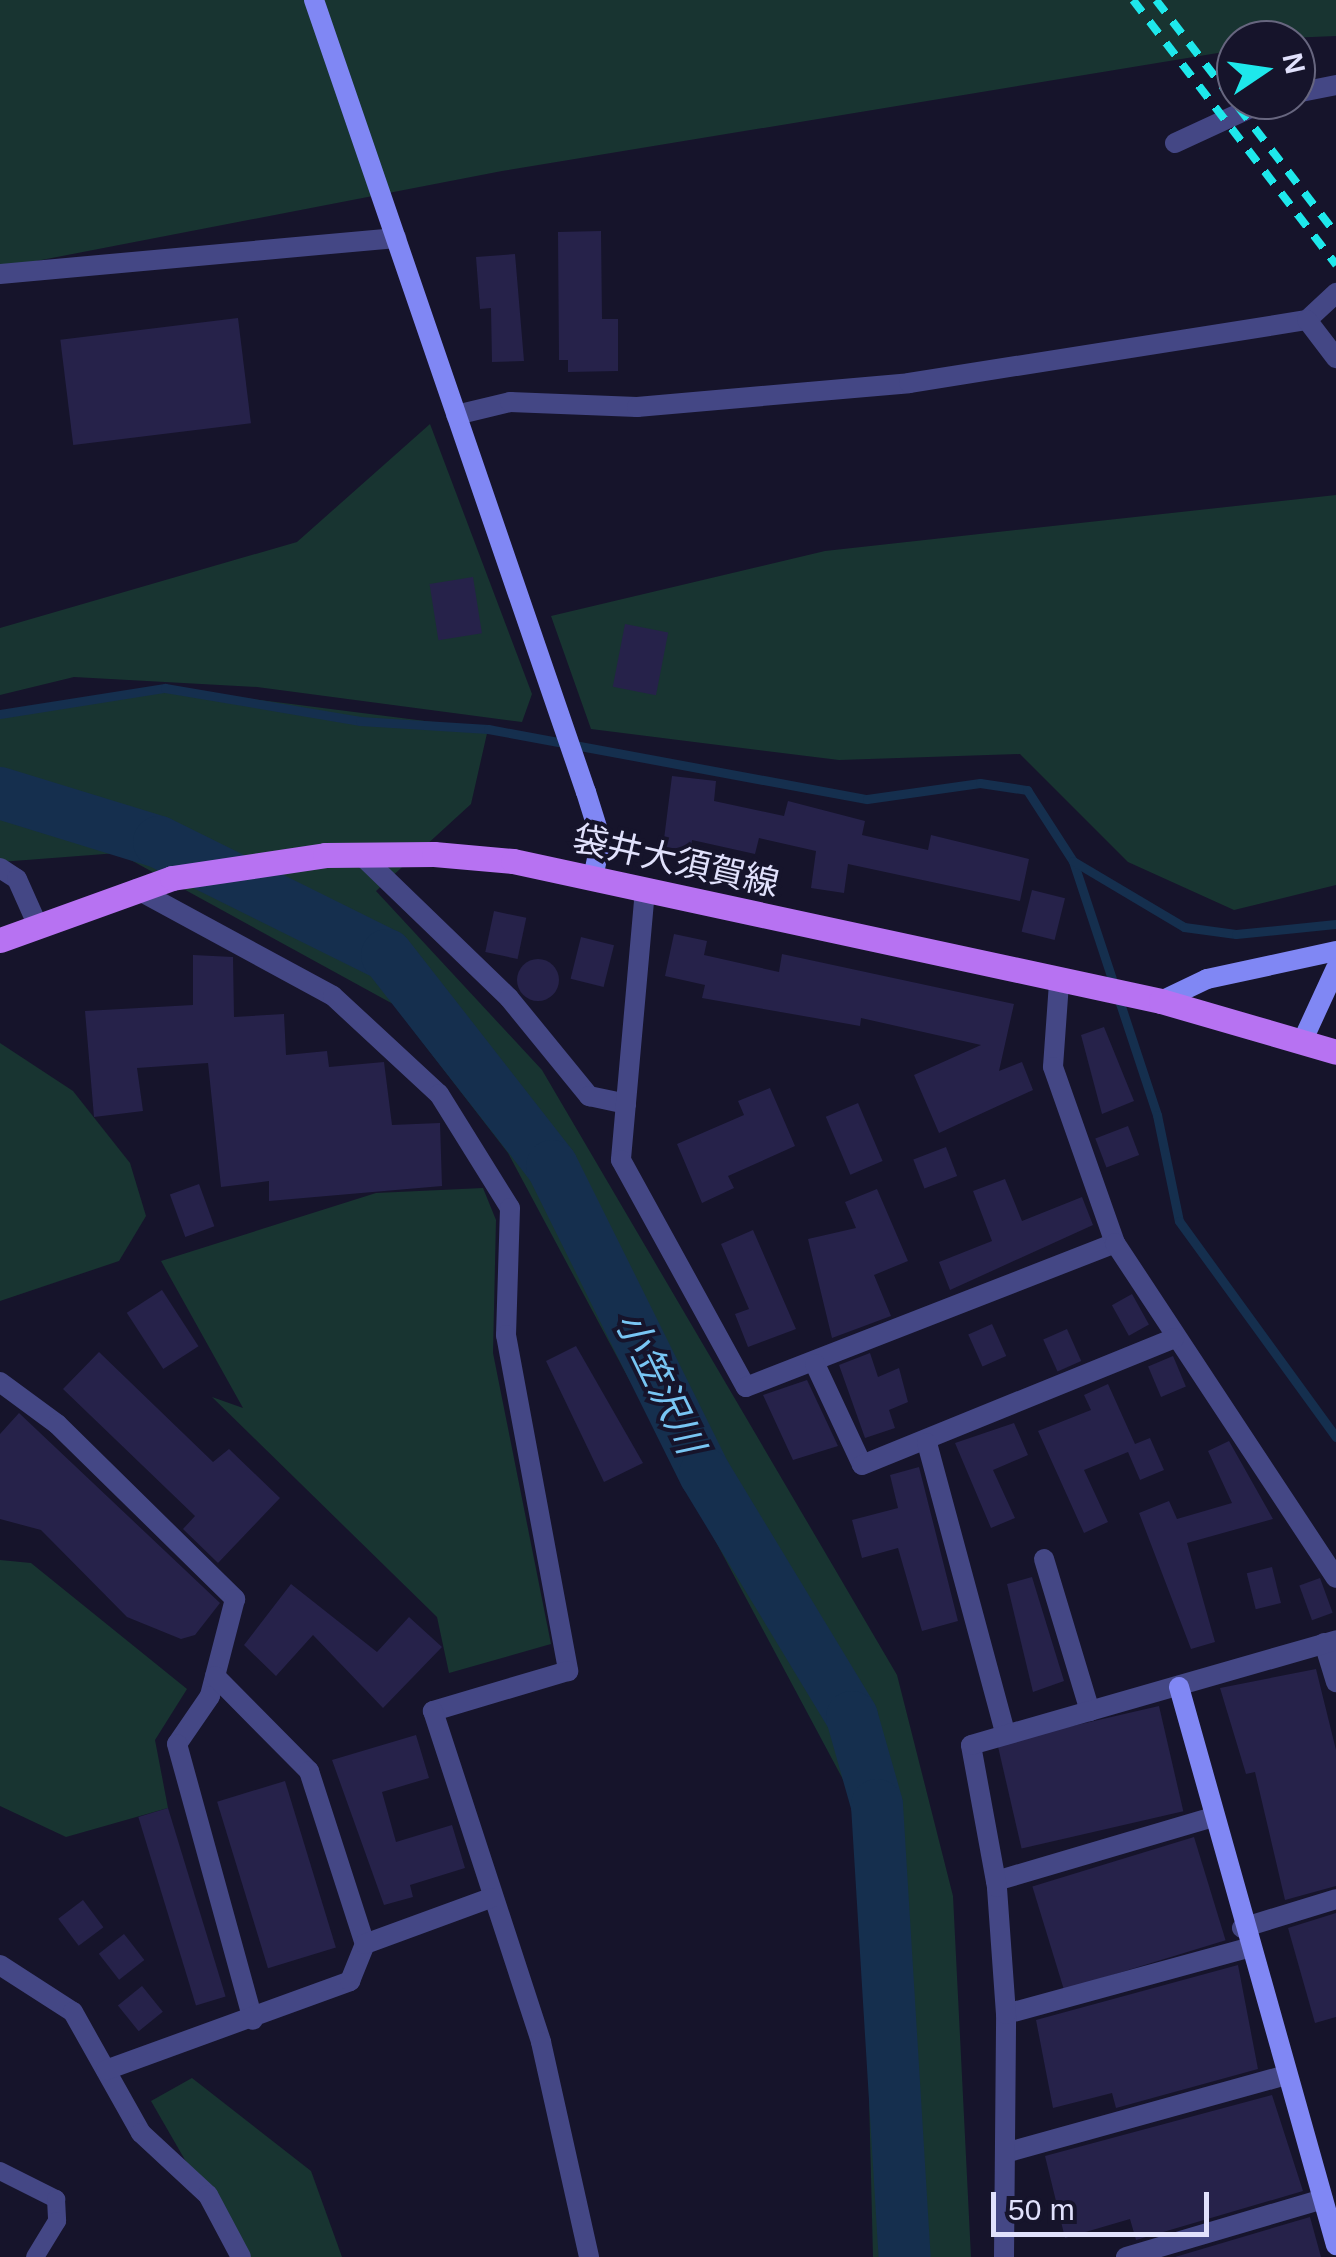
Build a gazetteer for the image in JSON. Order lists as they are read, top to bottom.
{
  "streets": {
    "main road": ["袋井大須賀線"]
  },
  "water": ["小笠沢川"],
  "scale_bar": "50 m",
  "north": "right"
}
